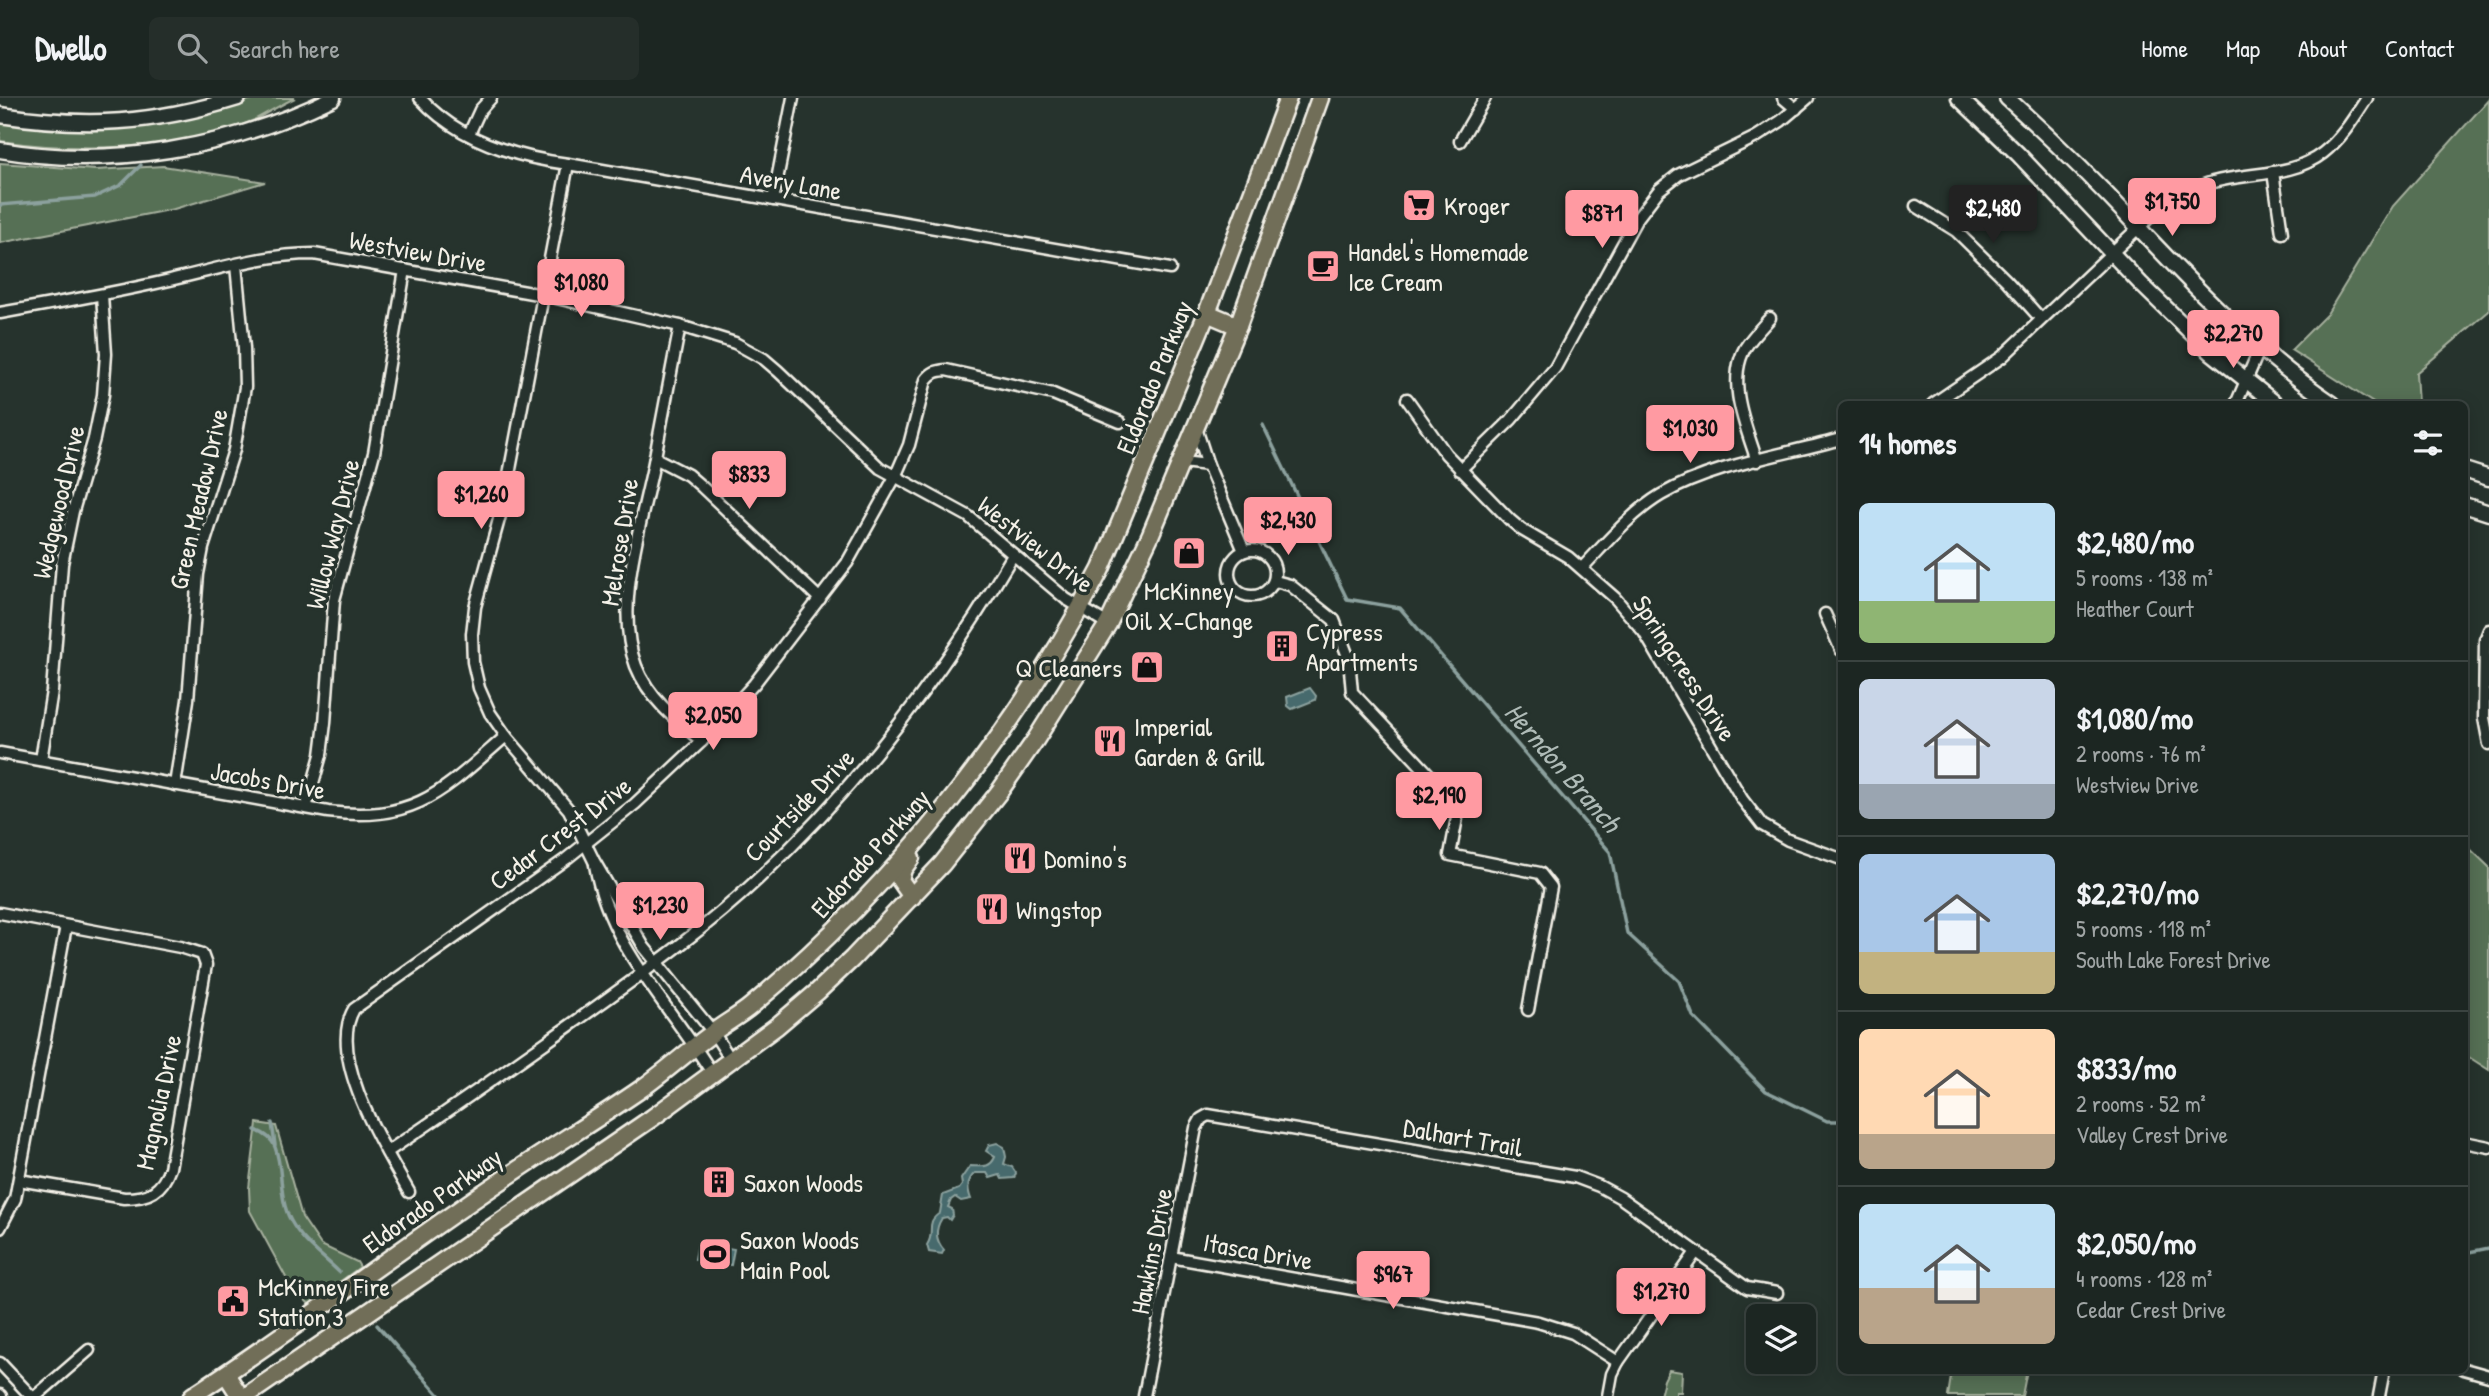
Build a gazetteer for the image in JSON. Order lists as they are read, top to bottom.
{
  "streets": {
    "main road": ["Eldorado Parkway"],
    "street": [
      "Avery Lane",
      "Westview Drive",
      "Green Meadow Drive",
      "Wedgewood Drive",
      "Willow Way Drive",
      "Melrose Drive",
      "Springcress Drive",
      "Jacobs Drive",
      "Courtside Drive",
      "Cedar Crest Drive",
      "Magnolia Drive",
      "Dalhart Trail",
      "Hawkins Drive",
      "Itasca Drive"
    ]
  },
  "crossings": [
    ["Westview Drive", "Eldorado Parkway"],
    ["Westview Drive", "Green Meadow Drive"],
    ["Westview Drive", "Wedgewood Drive"],
    ["Westview Drive", "Willow Way Drive"],
    ["Westview Drive", "Melrose Drive"],
    ["Westview Drive", "Courtside Drive"],
    ["Westview Drive", "Cedar Crest Drive"],
    ["Green Meadow Drive", "Jacobs Drive"],
    ["Wedgewood Drive", "Jacobs Drive"],
    ["Willow Way Drive", "Jacobs Drive"],
    ["Melrose Drive", "Cedar Crest Drive"],
    ["Courtside Drive", "Cedar Crest Drive"],
    ["Dalhart Trail", "Hawkins Drive"],
    ["Hawkins Drive", "Itasca Drive"]
  ],
  "water": ["Herndon Branch"],
  "places": {
    "supermarket": ["Kroger"],
    "cafe": ["Handel's Homemade Ice Cream"],
    "shop": ["McKinney Oil X-Change", "Q Cleaners"],
    "building": ["Cypress Apartments", "Saxon Woods"],
    "restaurant": ["Imperial Garden & Grill", "Domino's", "Wingstop"],
    "sports": ["Saxon Woods Main Pool"],
    "public building": ["McKinney Fire Station 3"]
  },
  "page": {
    "header": "Dwello",
    "search": "Search here",
    "nav": [
      "Home",
      "Map",
      "About",
      "Contact"
    ],
    "price": [
      "$1,750",
      "$2,480",
      "$871",
      "$1,080",
      "$2,270",
      "$1,030",
      "$833",
      "$1,260",
      "$2,430",
      "$2,050",
      "$2,190",
      "$1,230",
      "$967",
      "$1,270"
    ],
    "heading": "14 homes",
    "list": [
      {
        "name": "$2,480/mo",
        "note": "5 rooms · 138 m² · Heather Court"
      },
      {
        "name": "$1,080/mo",
        "note": "2 rooms · 76 m² · Westview Drive"
      },
      {
        "name": "$2,270/mo",
        "note": "5 rooms · 118 m² · South Lake Forest Drive"
      },
      {
        "name": "$833/mo",
        "note": "2 rooms · 52 m² · Valley Crest Drive"
      },
      {
        "name": "$2,050/mo",
        "note": "4 rooms · 128 m² · Cedar Crest Drive"
      }
    ]
  }
}
